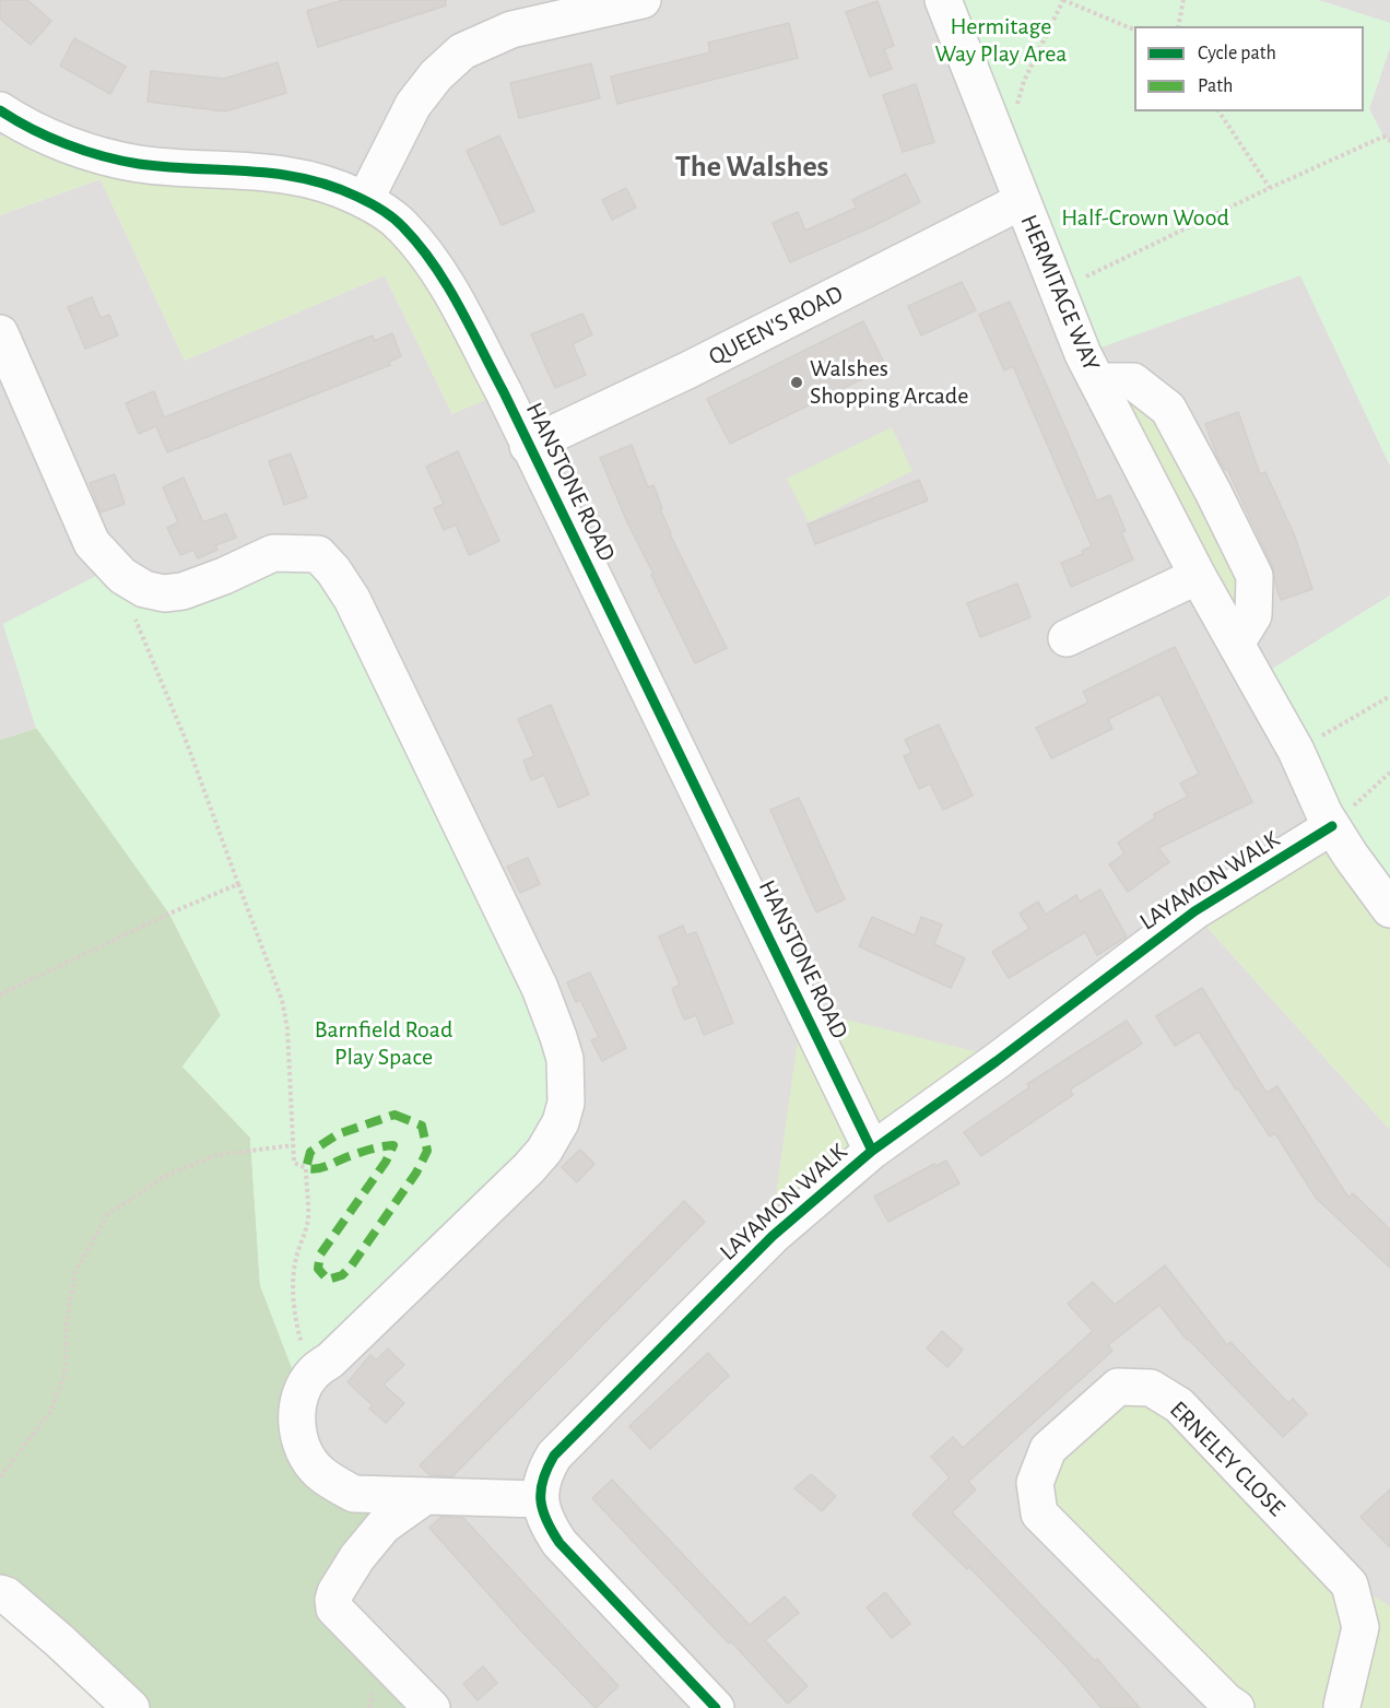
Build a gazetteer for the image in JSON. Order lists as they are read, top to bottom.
{
  "streets": {
    "street": [
      "HERMITAGE WAY",
      "QUEEN'S ROAD",
      "HANSTONE ROAD",
      "LAYAMON WALK",
      "ERNELEY CLOSE"
    ]
  },
  "crossings": [
    ["HERMITAGE WAY", "QUEEN'S ROAD"],
    ["HERMITAGE WAY", "LAYAMON WALK"],
    ["QUEEN'S ROAD", "HANSTONE ROAD"],
    ["HANSTONE ROAD", "LAYAMON WALK"]
  ],
  "districts": ["The Walshes"],
  "parks": ["Hermitage Way Play Area", "Half-Crown Wood", "Barnfield Road Play Space"],
  "places": ["Walshes Shopping Arcade"],
  "legend": ["Cycle path", "Path"]
}
